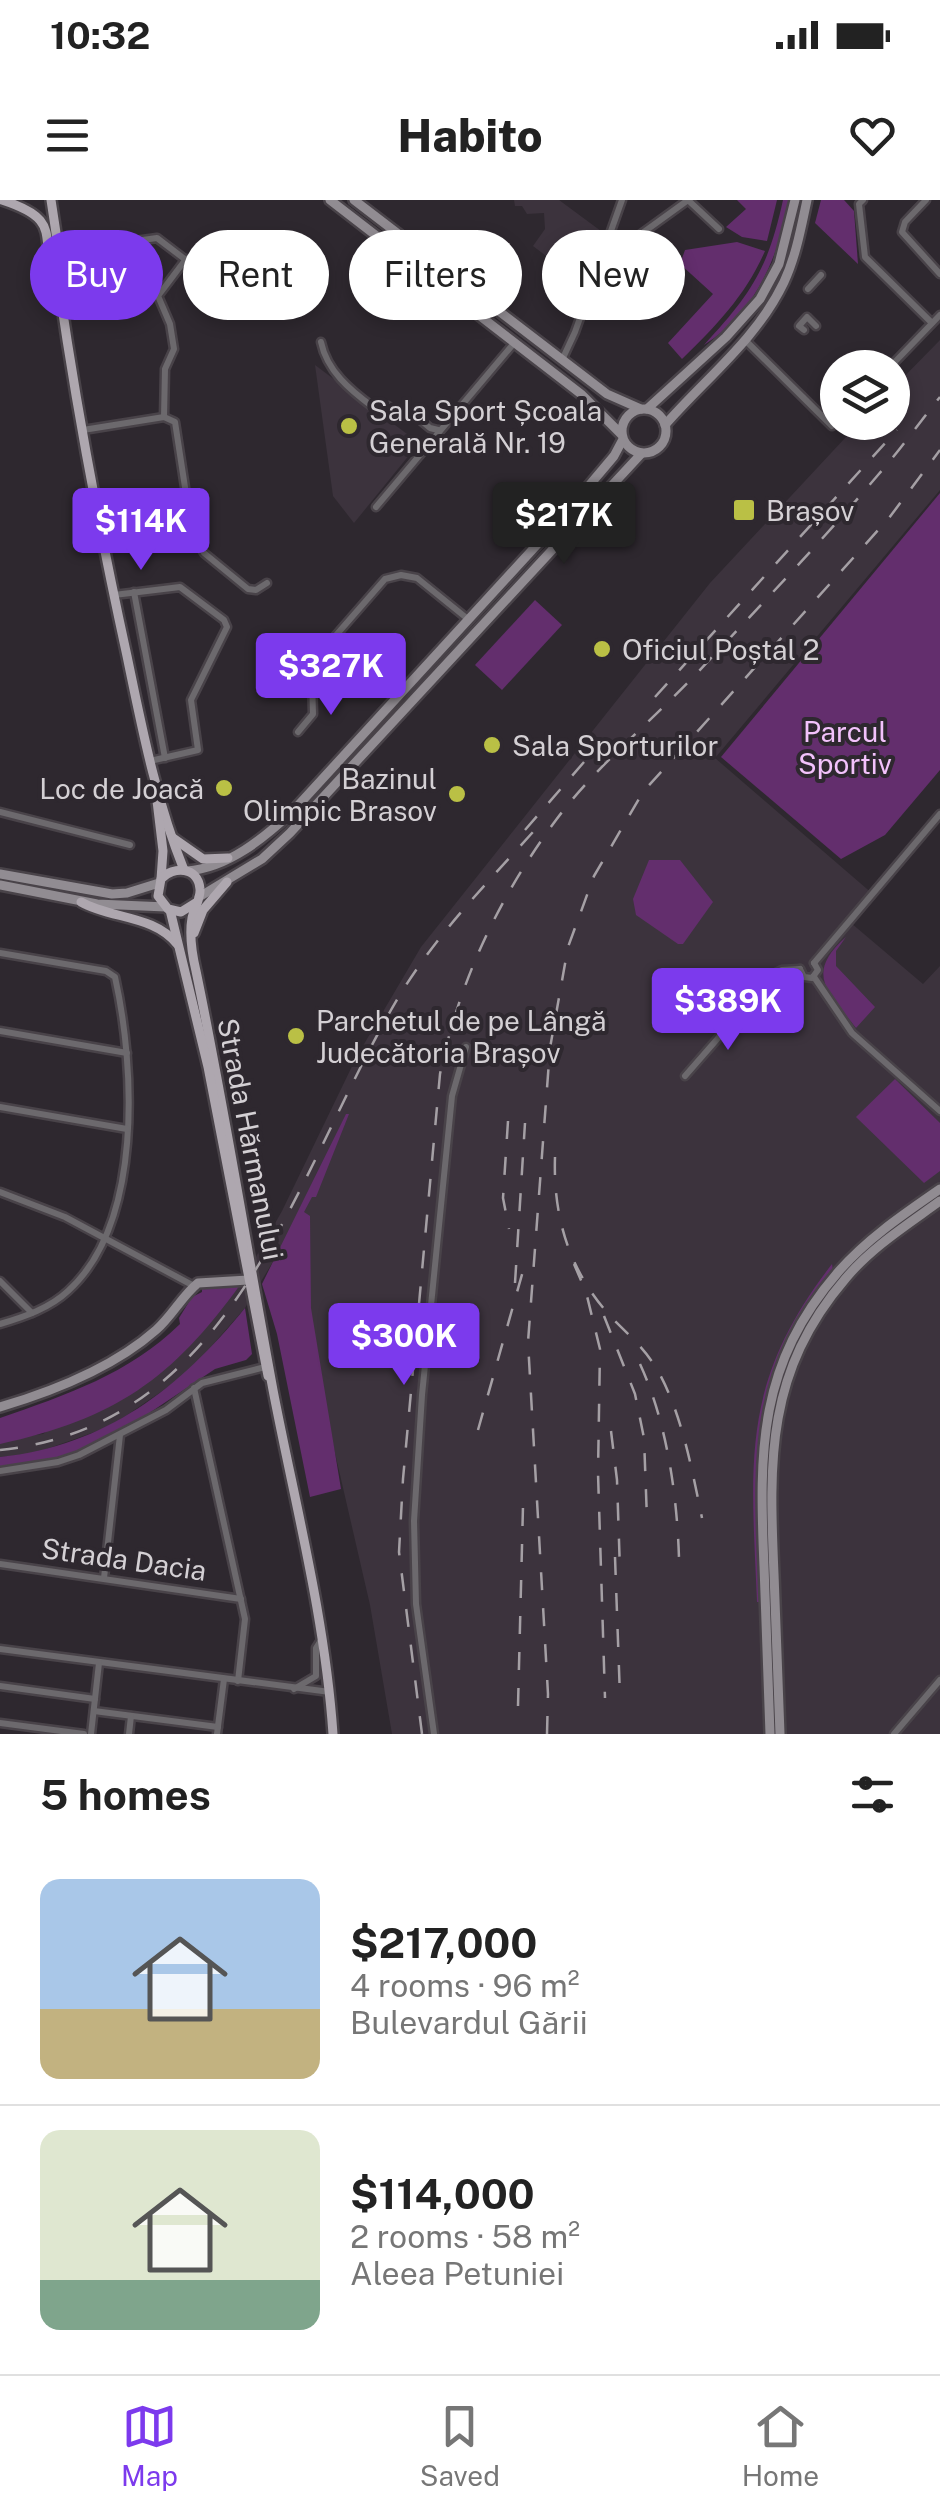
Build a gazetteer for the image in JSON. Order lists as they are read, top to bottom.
{
  "streets": {
    "main road": ["Strada Hărmanului"],
    "street": ["Strada Dacia"]
  },
  "parks": ["Parcul Sportiv"],
  "places": {
    "other": [
      "Sala Sport Școala Generală Nr. 19",
      "Oficiul Poștal 2",
      "Sala Sporturilor",
      "Loc de Joacă",
      "Bazinul Olimpic Brasov",
      "Parchetul de pe Lângă Judecătoria Brașov"
    ],
    "transit": ["Brașov"]
  },
  "page": {
    "status": "10:32",
    "header": "Habito",
    "chip": [
      "Buy",
      "Rent",
      "Filters",
      "New"
    ],
    "price": [
      "$217K",
      "$114K",
      "$327K",
      "$389K",
      "$300K"
    ],
    "heading": "5 homes",
    "list": [
      {
        "name": "$217,000",
        "note": "4 rooms · 96 m² · Bulevardul Gării"
      },
      {
        "name": "$114,000",
        "note": "2 rooms · 58 m² · Aleea Petuniei"
      }
    ],
    "tabs": ["Map", "Saved", "Home"]
  }
}
